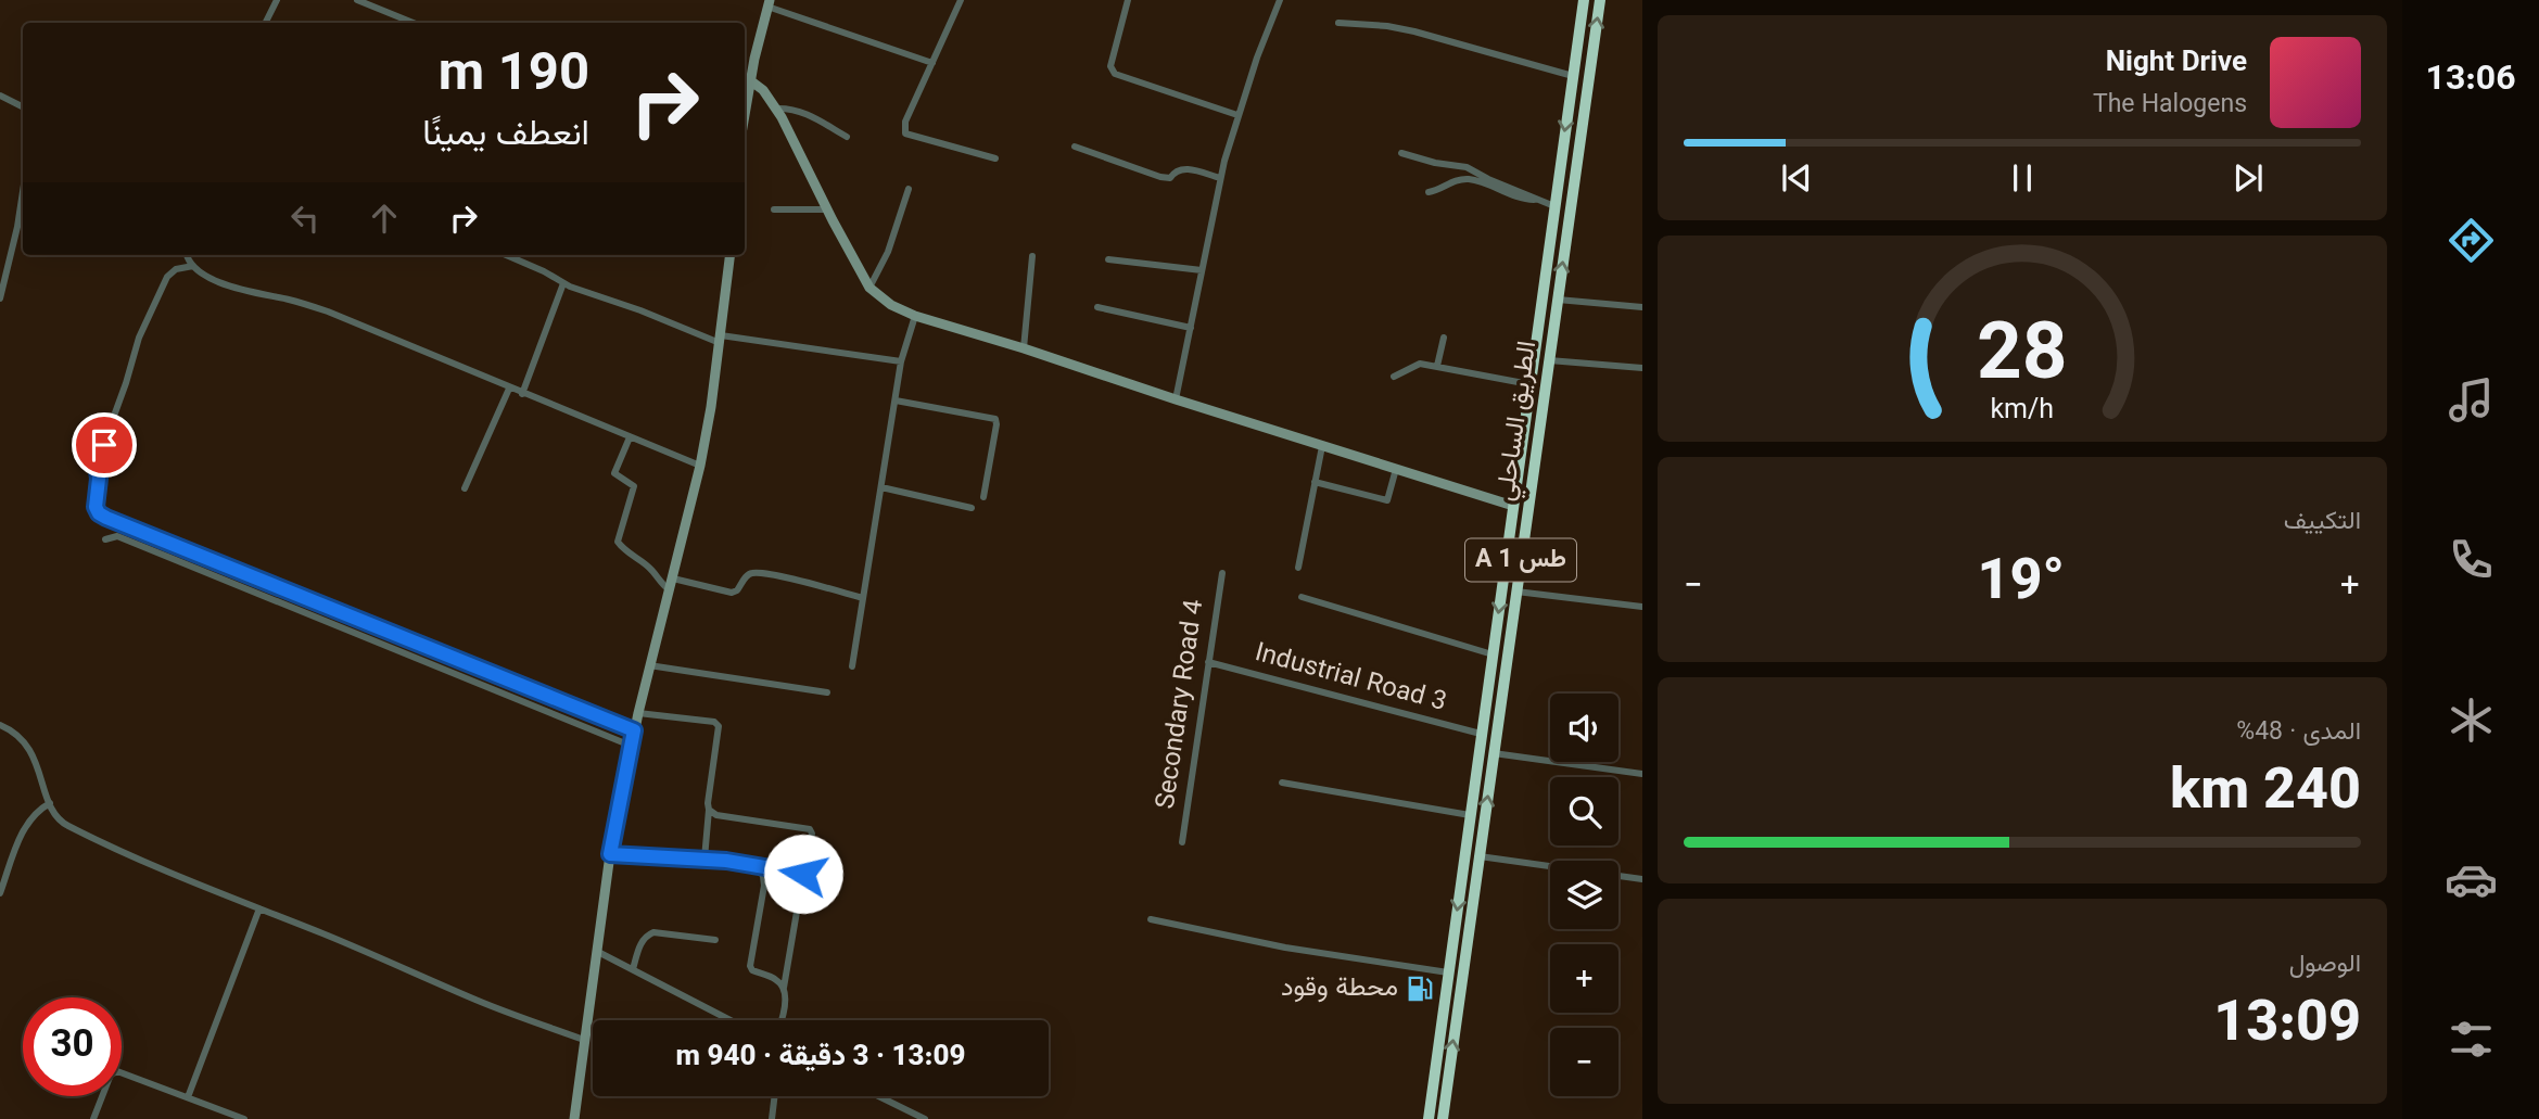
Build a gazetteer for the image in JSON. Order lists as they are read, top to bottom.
{
  "streets": {
    "highway": ["الطريق الساحلي", "A 1 طس"],
    "street": ["Industrial Road 3", "Secondary Road 4"]
  },
  "crossings": [
    ["الطريق الساحلي", "Industrial Road 3"],
    ["Industrial Road 3", "Secondary Road 4"]
  ],
  "places": {
    "fuel station": ["محطة وقود"]
  },
  "page": {
    "tabs": "13:06",
    "turn": ["190 m", "انعطف يمينًا"],
    "song": ["Night Drive", "The Halogens"],
    "tile": [
      "التكييف",
      ["المدى · 48%", "240 km"],
      ["الوصول", "13:09"]
    ],
    "heat": ["−", "19°", "+"],
    "map_buttons": ["+", "−"],
    "limit": "30",
    "trip": "13:09 · 3 دقيقة · 940 m",
    "gauge": ["28", "km/h"]
  }
}
